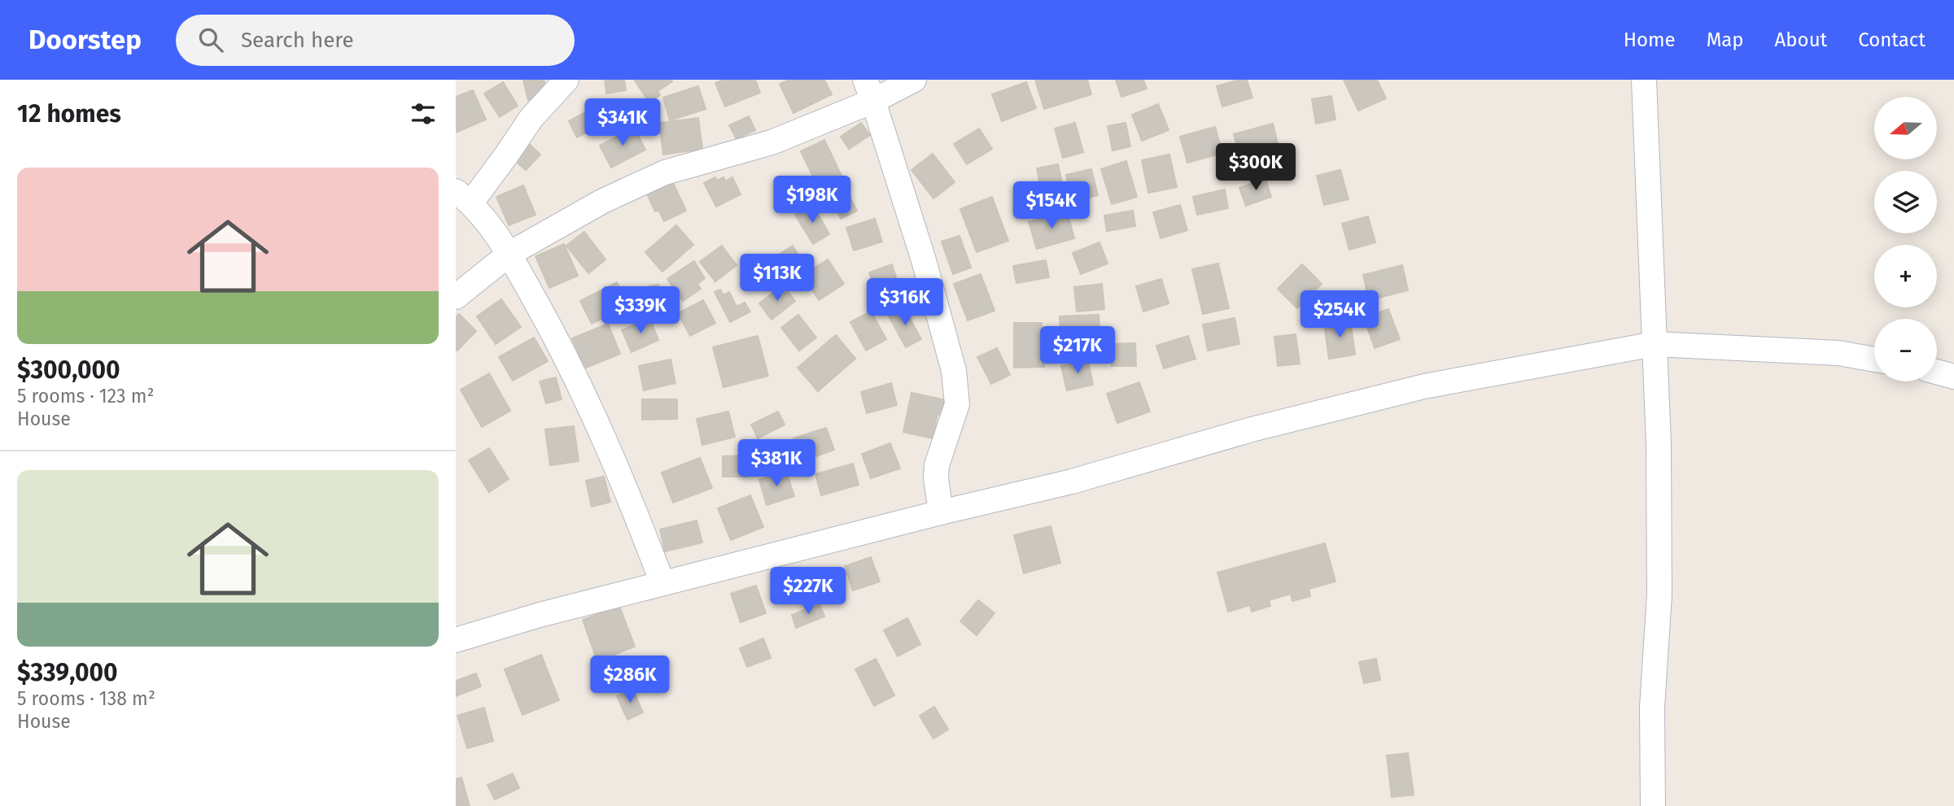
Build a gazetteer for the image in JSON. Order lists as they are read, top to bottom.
{
  "north": "left",
  "page": {
    "header": "Doorstep",
    "search": "Search here",
    "nav": [
      "Home",
      "Map",
      "About",
      "Contact"
    ],
    "heading": "12 homes",
    "map_buttons": ["+", "−"],
    "price": [
      "$341K",
      "$300K",
      "$198K",
      "$154K",
      "$113K",
      "$316K",
      "$339K",
      "$254K",
      "$217K",
      "$381K",
      "$227K",
      "$286K"
    ],
    "list": [
      {
        "name": "$300,000",
        "note": "5 rooms · 123 m² · House"
      },
      {
        "name": "$339,000",
        "note": "5 rooms · 138 m² · House"
      }
    ]
  }
}
